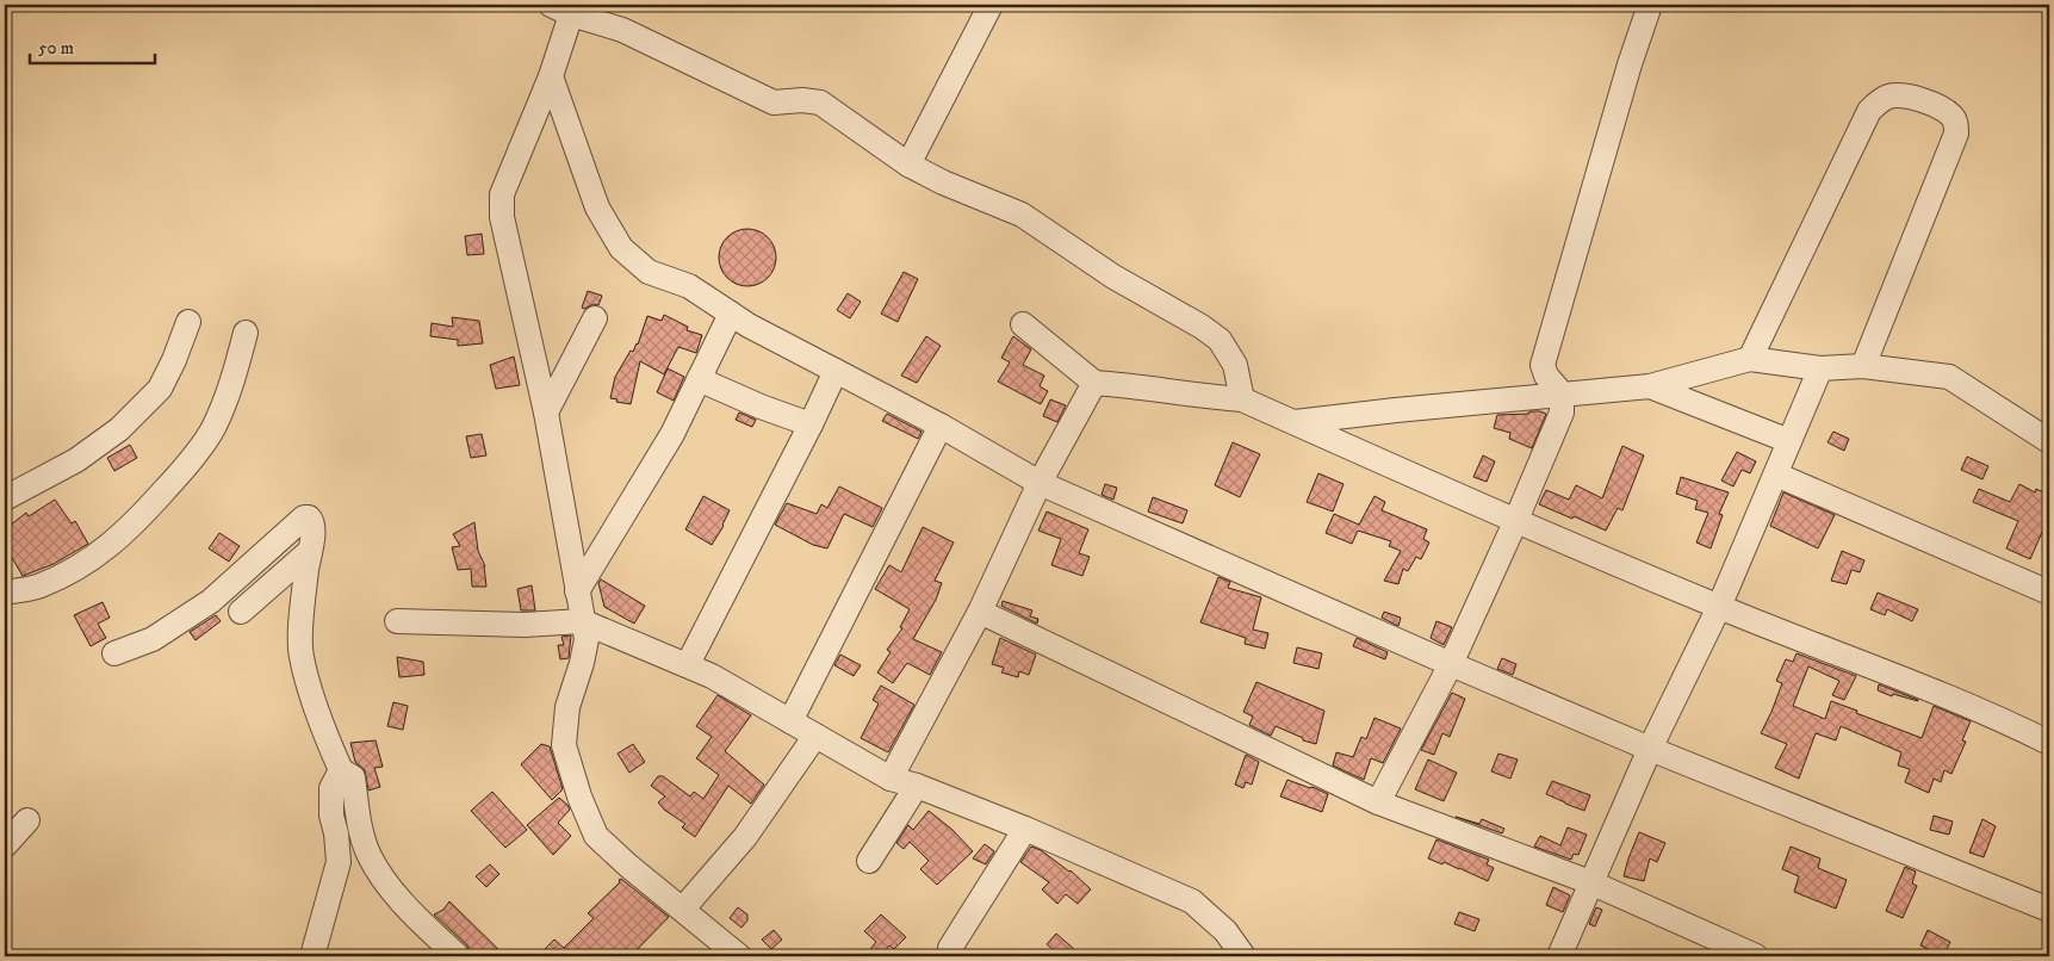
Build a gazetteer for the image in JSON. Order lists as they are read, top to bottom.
{
  "scale_bar": "50 m"
}
